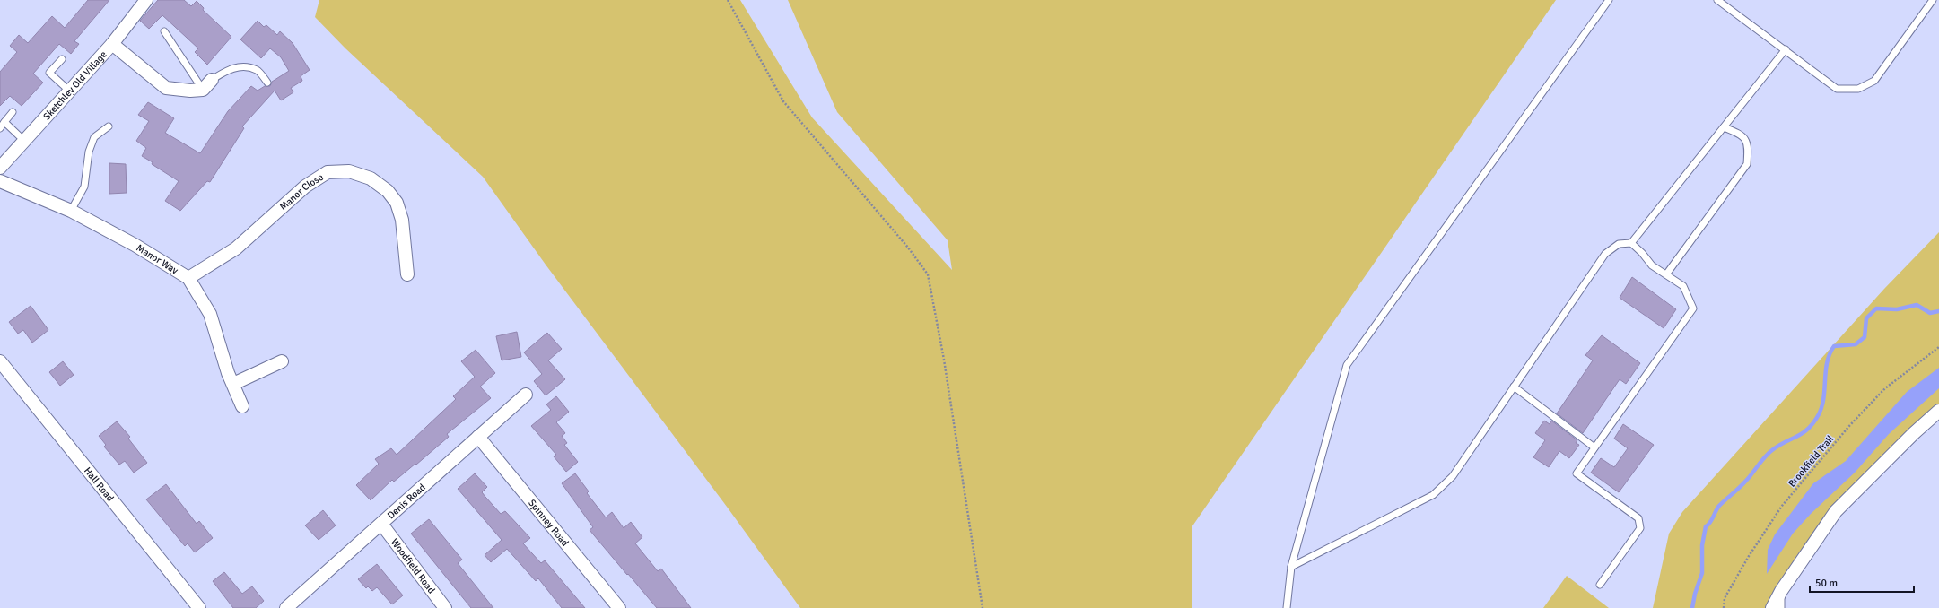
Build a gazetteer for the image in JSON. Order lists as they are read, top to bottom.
{
  "streets": {
    "street": [
      "Sketchley Old Village",
      "Manor Close",
      "Manor Way",
      "Hall Road",
      "Denis Road",
      "Spinney Road",
      "Woodfield Road"
    ],
    "path": ["Brookfield Trail"]
  },
  "crossings": [
    ["Manor Close", "Manor Way"],
    ["Denis Road", "Spinney Road"],
    ["Denis Road", "Woodfield Road"]
  ],
  "scale_bar": "50 m"
}
